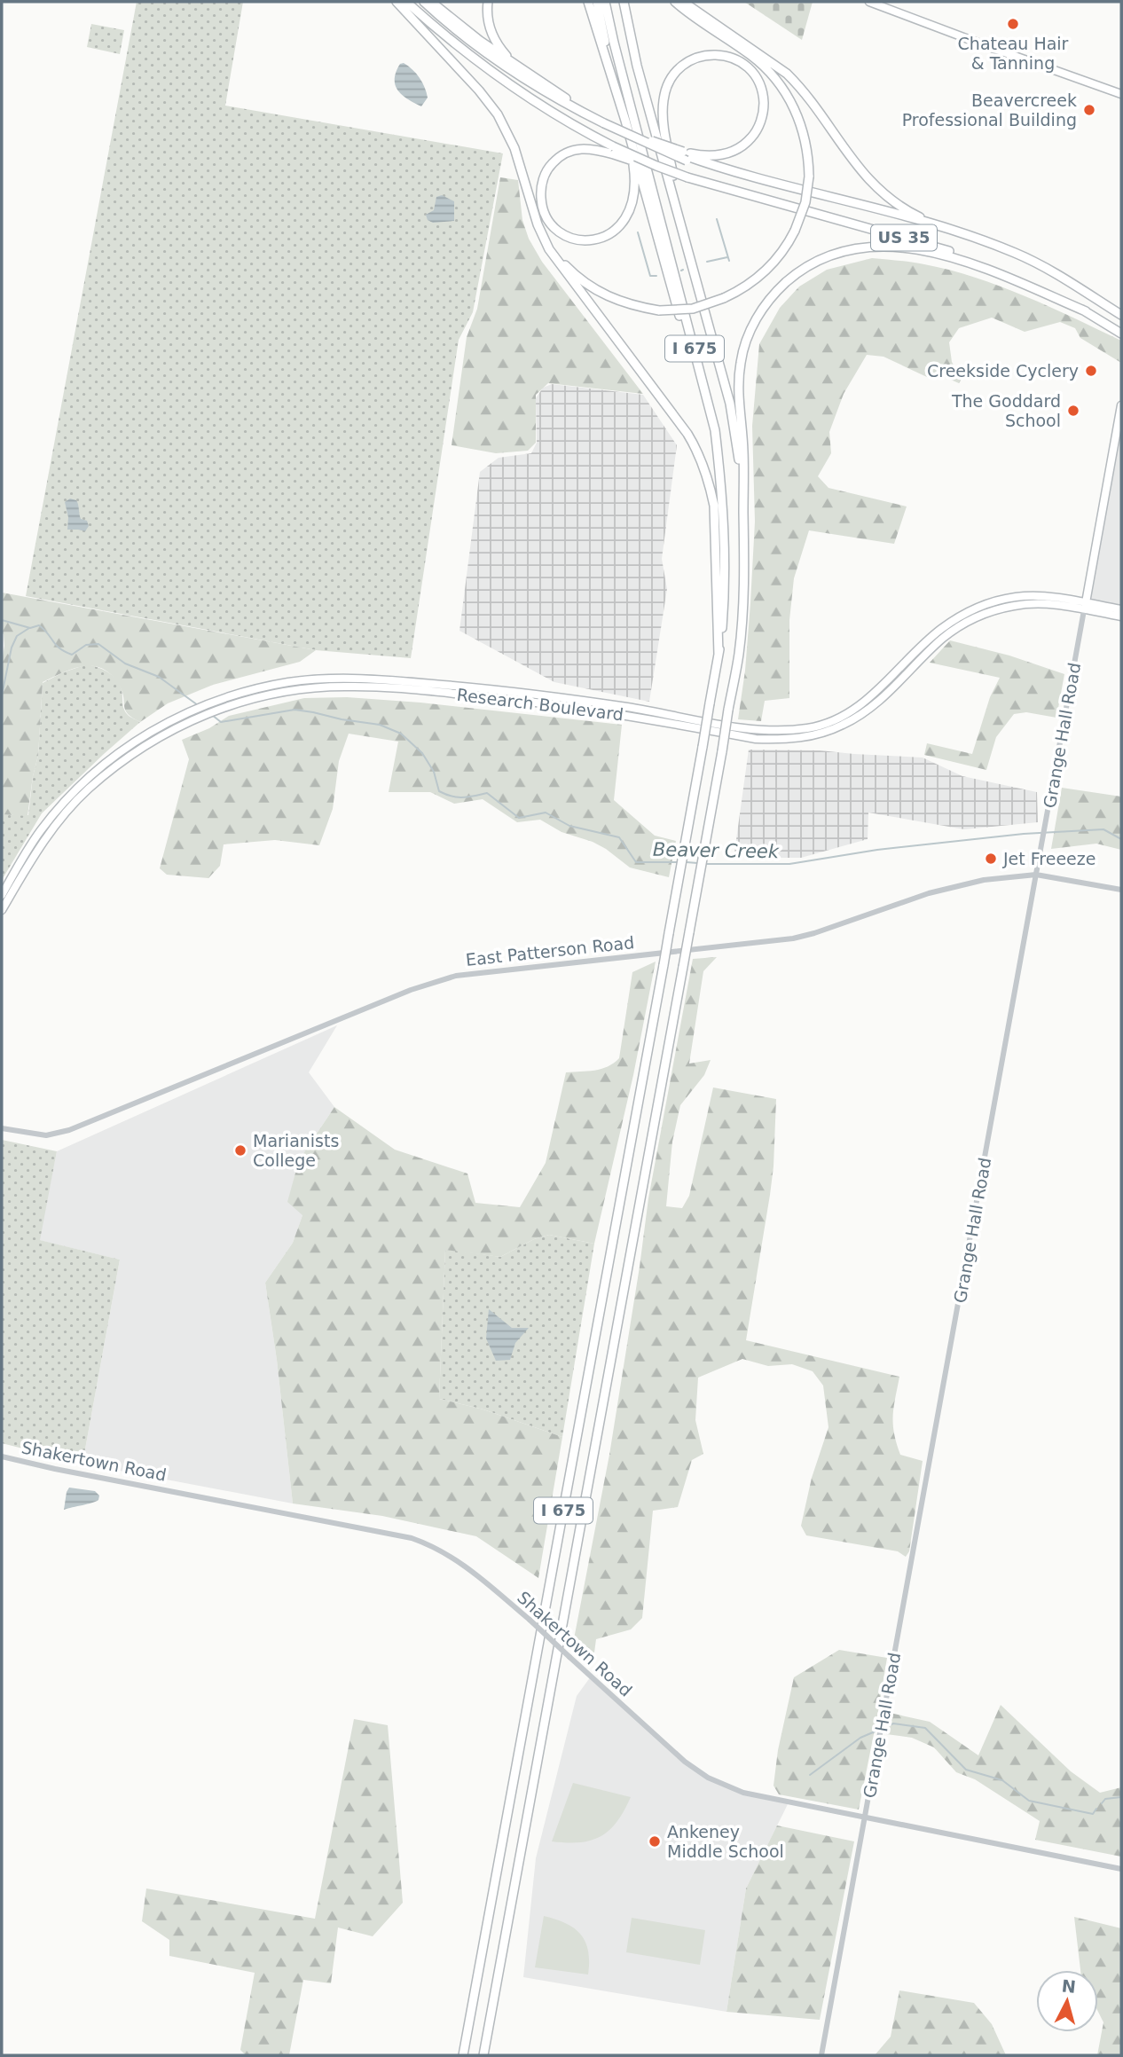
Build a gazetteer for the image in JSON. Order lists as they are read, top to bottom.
{
  "streets": {
    "highway": ["US 35", "I 675"],
    "main road": ["Research Boulevard", "Grange Hall Road"],
    "street": ["East Patterson Road", "Shakertown Road"]
  },
  "crossings": [
    ["Research Boulevard", "Grange Hall Road"],
    ["Grange Hall Road", "East Patterson Road"],
    ["Grange Hall Road", "Shakertown Road"]
  ],
  "water": ["Beaver Creek"],
  "places": [
    "Chateau Hair & Tanning",
    "Beavercreek Professional Building",
    "Creekside Cyclery",
    "The Goddard School",
    "Jet Freeeze",
    "Marianists College",
    "Ankeney Middle School"
  ],
  "north": "top"
}
